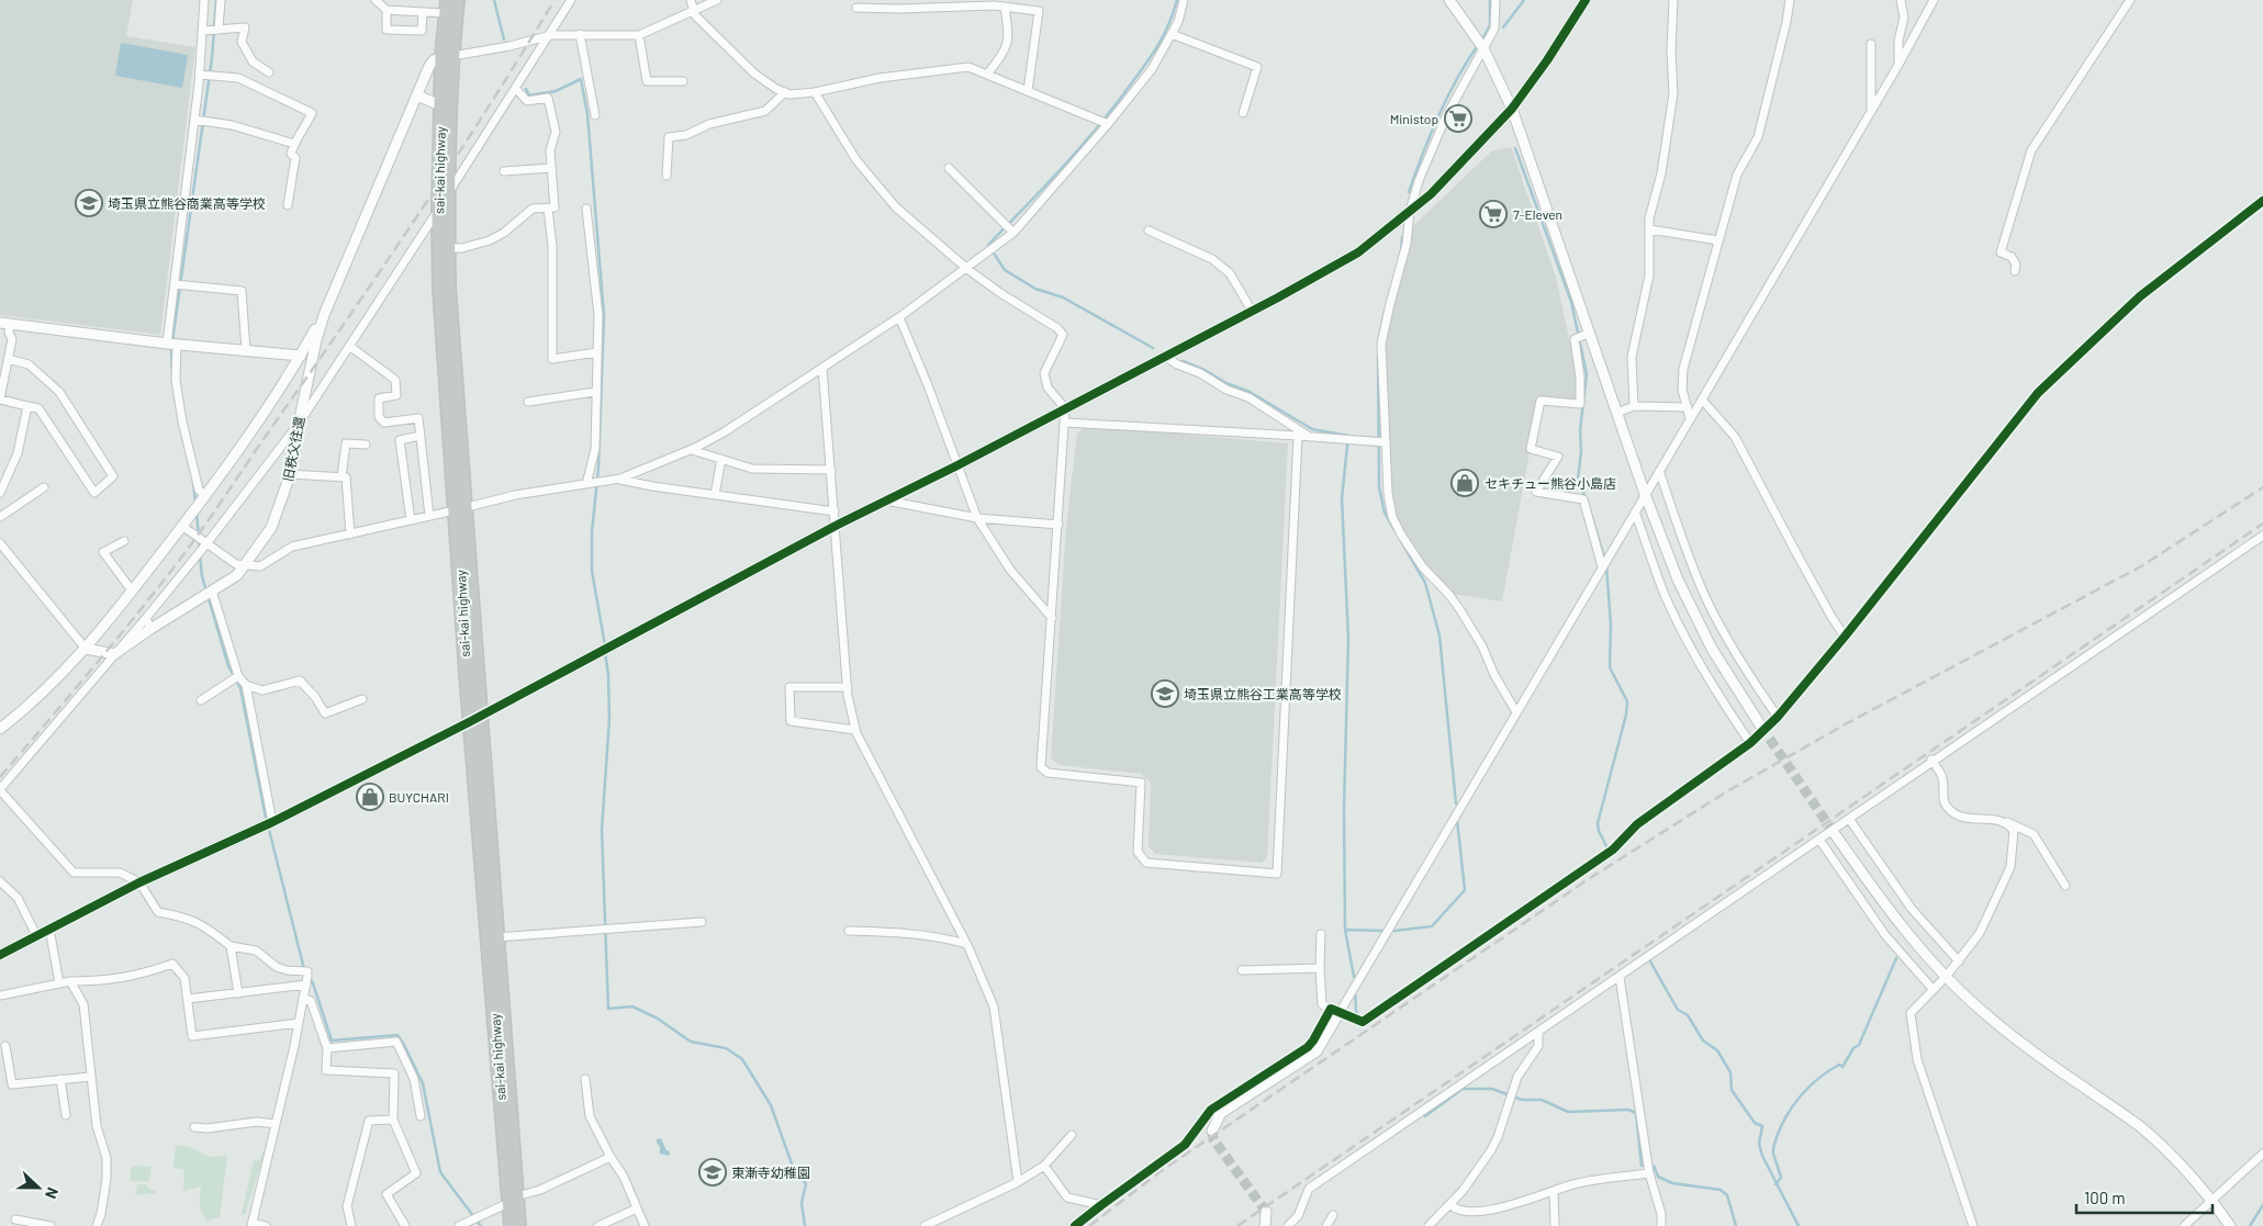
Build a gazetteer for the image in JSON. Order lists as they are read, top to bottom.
{
  "streets": {
    "highway": ["sai-kai highway"],
    "street": ["旧秩父往還"]
  },
  "crossings": [
    ["sai-kai highway", "旧秩父往還"]
  ],
  "places": {
    "supermarket": ["Ministop", "7-Eleven"],
    "school or university": ["埼玉県立熊谷商業高等学校", "埼玉県立熊谷工業高等学校", "東漸寺幼稚園"],
    "shop": ["セキチュー熊谷小島店", "BUYCHARI"]
  },
  "scale_bar": "100 m",
  "north": "right"
}
